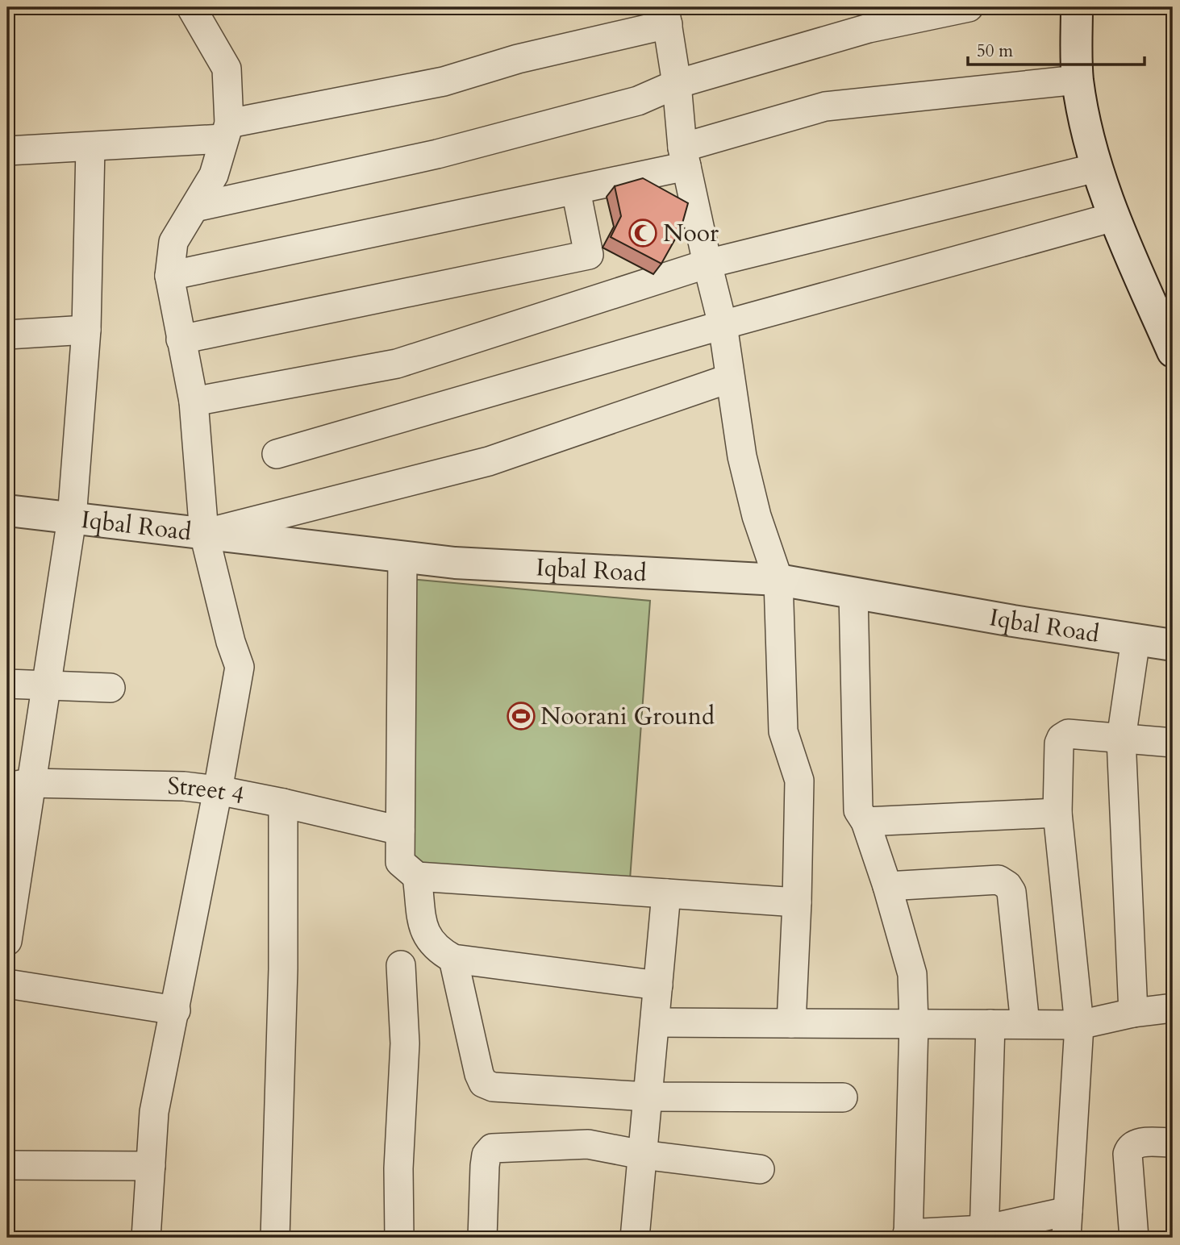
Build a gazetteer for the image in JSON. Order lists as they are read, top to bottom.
{
  "streets": {
    "street": ["Iqbal Road", "Street 4"]
  },
  "places": {
    "mosque": ["Noor"],
    "sports": ["Noorani Ground"]
  },
  "scale_bar": "50 m"
}
